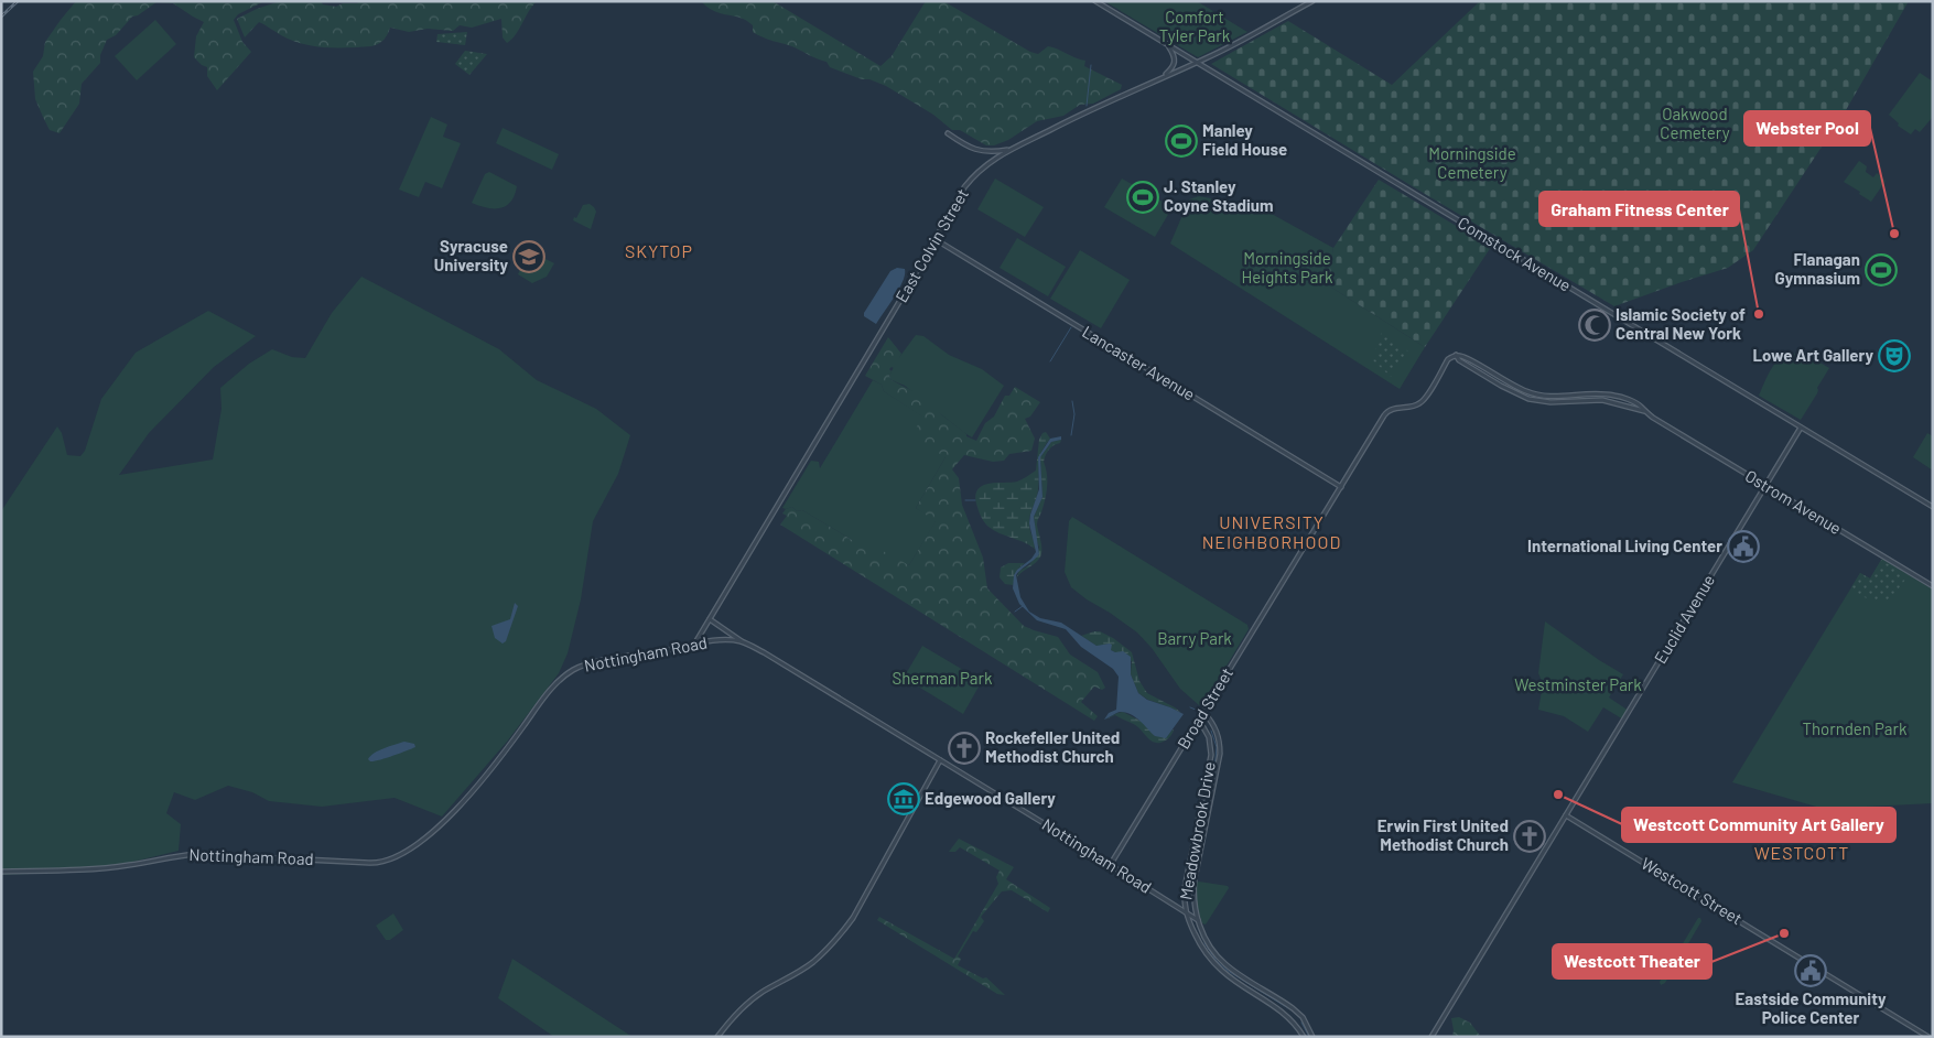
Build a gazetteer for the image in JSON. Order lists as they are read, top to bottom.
{
  "streets": {
    "street": [
      "East Colvin Street",
      "Comstock Avenue",
      "Lancaster Avenue",
      "Ostrom Avenue",
      "Euclid Avenue",
      "Nottingham Road",
      "Broad Street",
      "Meadowbrook Drive",
      "Westcott Street"
    ]
  },
  "crossings": [
    ["East Colvin Street", "Comstock Avenue"],
    ["East Colvin Street", "Lancaster Avenue"],
    ["East Colvin Street", "Nottingham Road"],
    ["Comstock Avenue", "Euclid Avenue"],
    ["Lancaster Avenue", "Broad Street"],
    ["Ostrom Avenue", "Euclid Avenue"],
    ["Ostrom Avenue", "Broad Street"],
    ["Euclid Avenue", "Westcott Street"],
    ["Nottingham Road", "Broad Street"],
    ["Nottingham Road", "Meadowbrook Drive"],
    ["Broad Street", "Meadowbrook Drive"]
  ],
  "districts": ["SKYTOP", "UNIVERSITY NEIGHBORHOOD", "WESTCOTT"],
  "parks": [
    "Comfort Tyler Park",
    "Oakwood Cemetery",
    "Morningside Cemetery",
    "Morningside Heights Park",
    "Barry Park",
    "Sherman Park",
    "Westminster Park",
    "Thornden Park"
  ],
  "places": {
    "sports": ["Manley Field House", "J. Stanley Coyne Stadium", "Flanagan Gymnasium"],
    "other": [
      "Webster Pool",
      "Graham Fitness Center",
      "Westcott Community Art Gallery",
      "Westcott Theater"
    ],
    "school or university": ["Syracuse University"],
    "mosque": ["Islamic Society of Central New York"],
    "theatre": ["Lowe Art Gallery"],
    "public building": ["International Living Center", "Eastside Community Police Center"],
    "church": ["Rockefeller United Methodist Church", "Erwin First United Methodist Church"],
    "museum": ["Edgewood Gallery"]
  }
}
